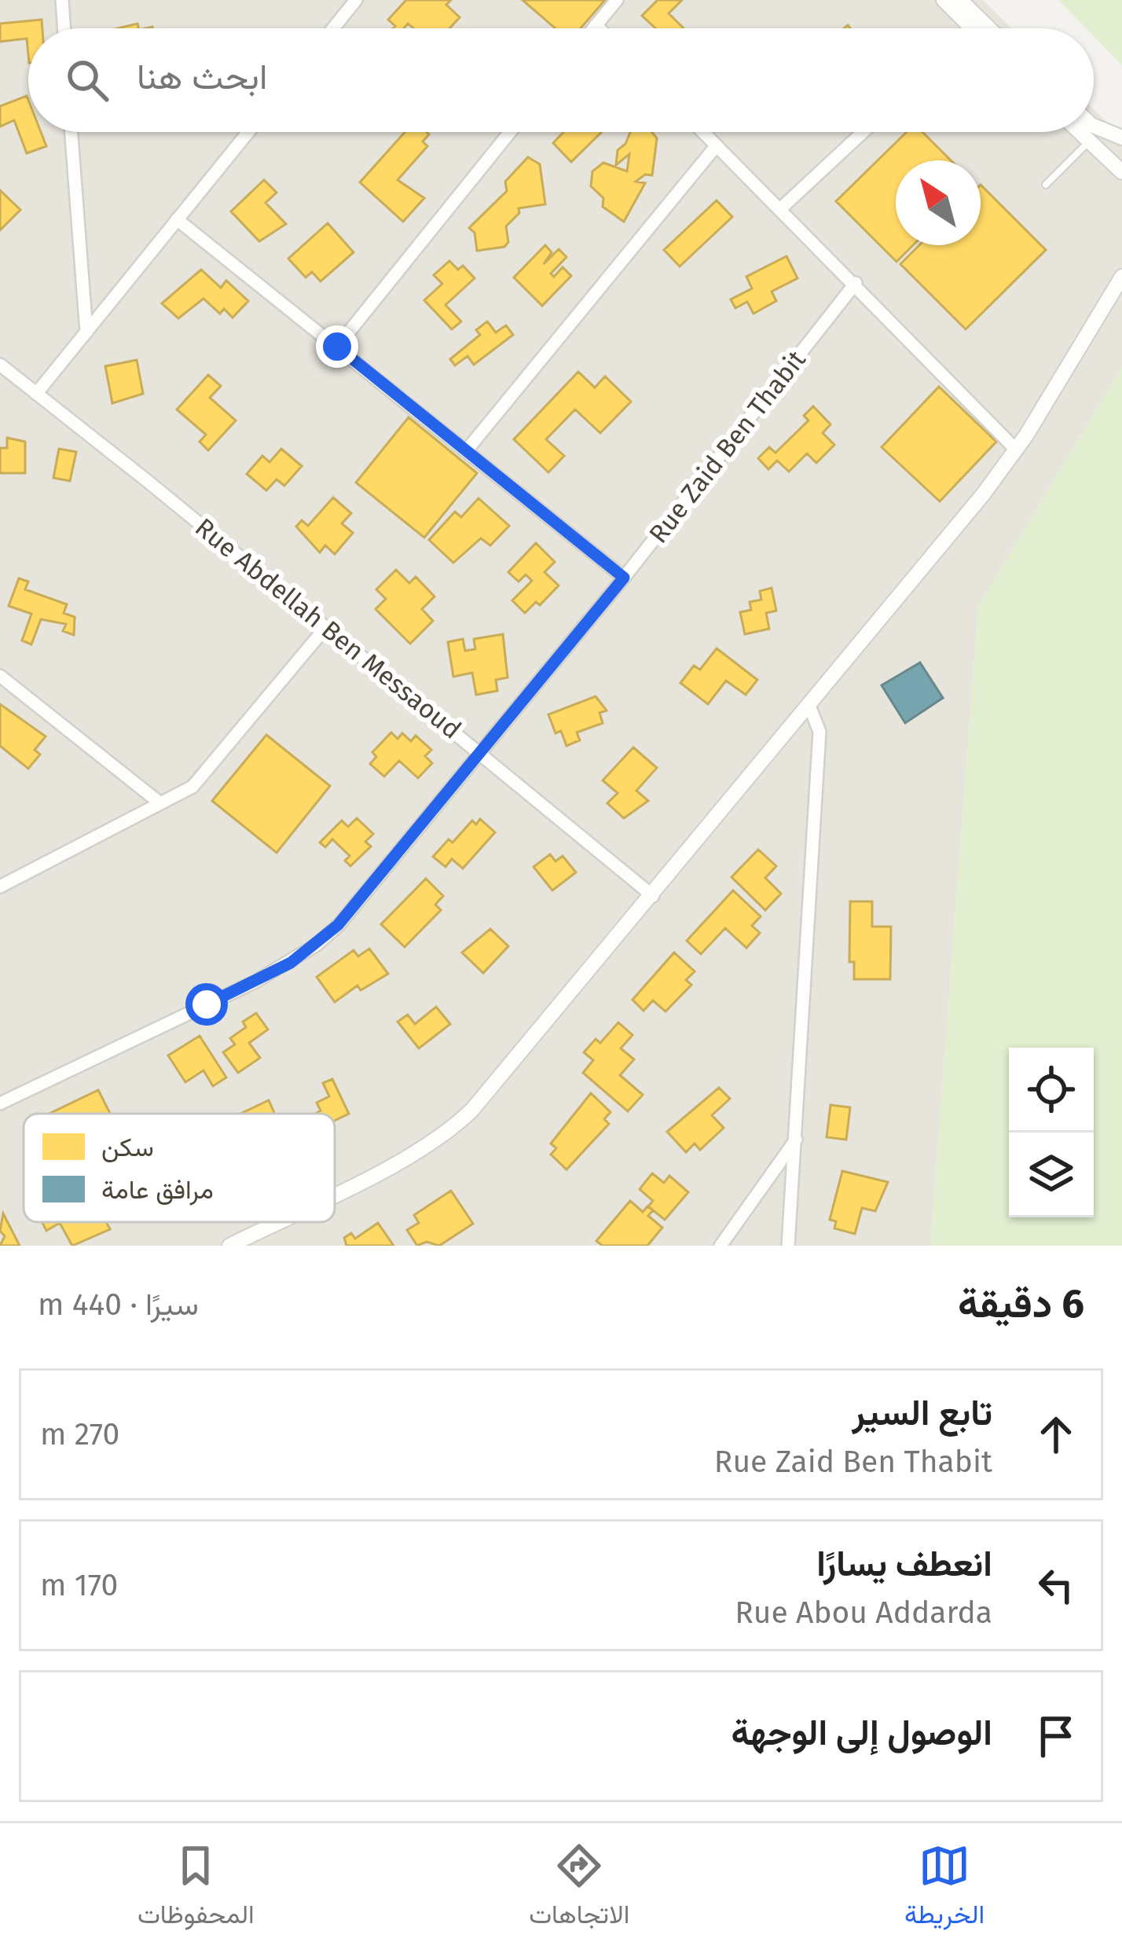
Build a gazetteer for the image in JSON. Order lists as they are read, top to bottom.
{
  "streets": {
    "street": ["Rue Zaid Ben Thabit", "Rue Abdellah Ben Messaoud"]
  },
  "crossings": [
    ["Rue Zaid Ben Thabit", "Rue Abdellah Ben Messaoud"]
  ],
  "legend": ["سكن", "مرافق عامة"],
  "north": "top left",
  "page": {
    "search": "ابحث هنا",
    "heading": ["6 دقيقة", "سيرًا · 440 m"],
    "list": [
      ["تابع السير", "Rue Zaid Ben Thabit", "270 m"],
      ["انعطف يسارًا", "Rue Abou Addarda", "170 m"],
      "الوصول إلى الوجهة"
    ],
    "nav": ["الخريطة", "الاتجاهات", "المحفوظات"]
  }
}
